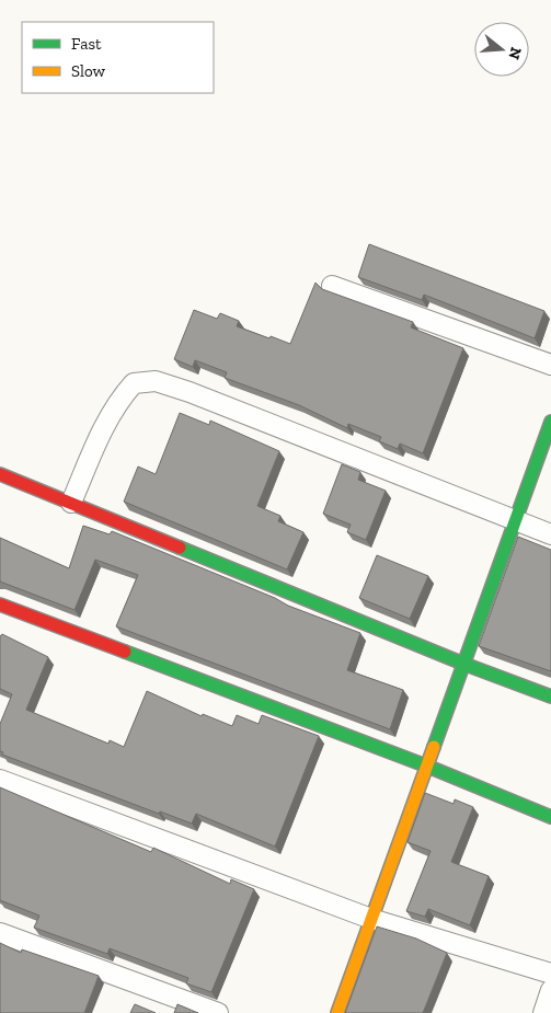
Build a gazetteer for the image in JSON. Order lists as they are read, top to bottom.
{
  "legend": ["Fast", "Slow"],
  "north": "right"
}
